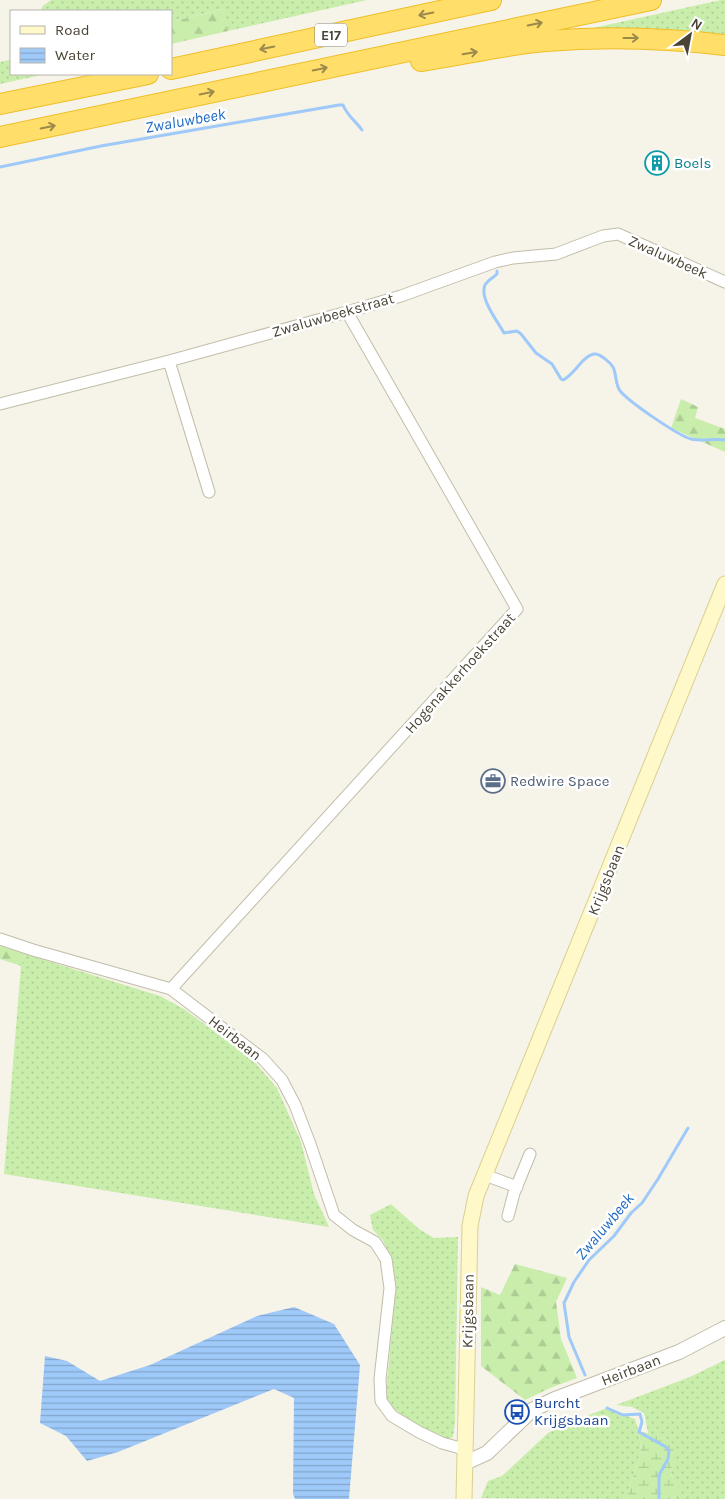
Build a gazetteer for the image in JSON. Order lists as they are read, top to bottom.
{
  "streets": {
    "highway": ["E17"],
    "main road": ["Krijgsbaan"],
    "street": [
      "Zwaluwbeek",
      "Zwaluwbeekstraat",
      "Hogenakkerhoekstraat",
      "Heirbaan"
    ]
  },
  "crossings": [
    ["Zwaluwbeek", "Zwaluwbeekstraat"],
    ["Zwaluwbeekstraat", "Hogenakkerhoekstraat"],
    ["Hogenakkerhoekstraat", "Heirbaan"],
    ["Krijgsbaan", "Heirbaan"]
  ],
  "water": ["Zwaluwbeek"],
  "places": {
    "building": ["Boels"],
    "office": ["Redwire Space"],
    "bus stop": ["Burcht Krijgsbaan"]
  },
  "legend": ["Road", "Water"],
  "north": "top right"
}
